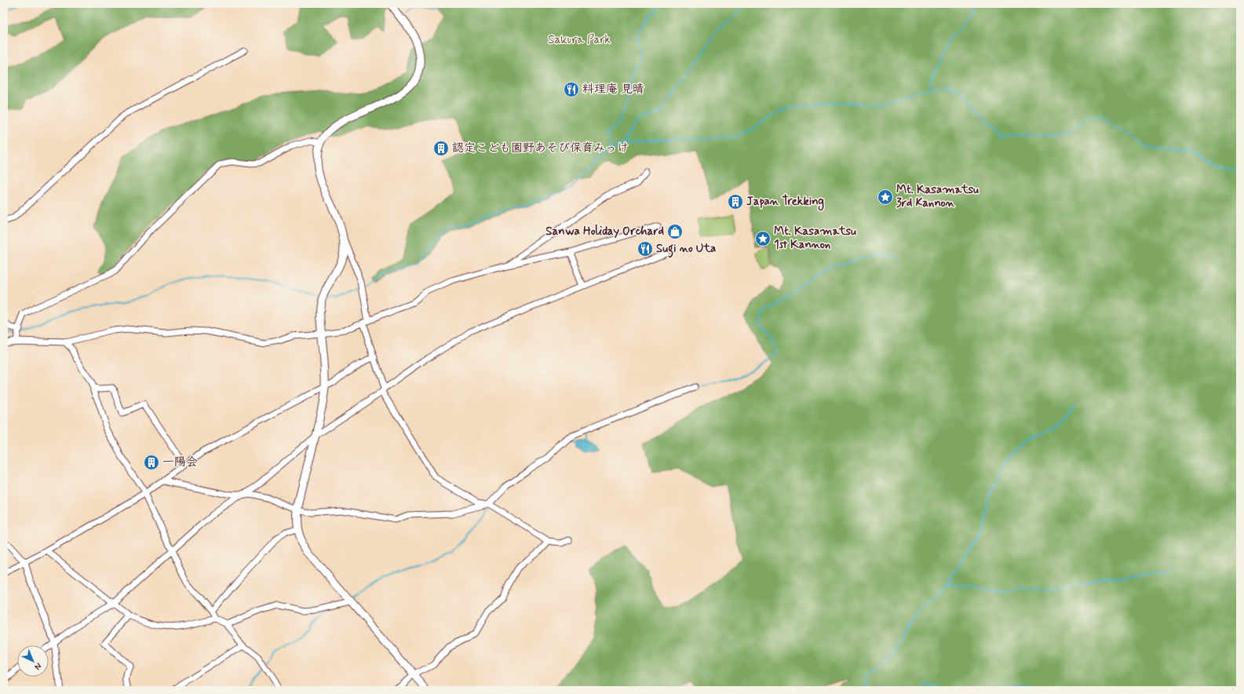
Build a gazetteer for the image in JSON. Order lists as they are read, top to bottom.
{
  "parks": ["Sakura Park"],
  "places": {
    "restaurant": ["料理庵 見晴", "Sugi no Uta"],
    "building": ["認定こども園野あそび保育みっけ", "Japan Trekking", "一陽会"],
    "place": ["Mt. Kasamatsu 3rd Kannon", "Mt. Kasamatsu 1st Kannon"],
    "shop": ["Sanwa Holiday Orchard"]
  },
  "north": "bottom right"
}
